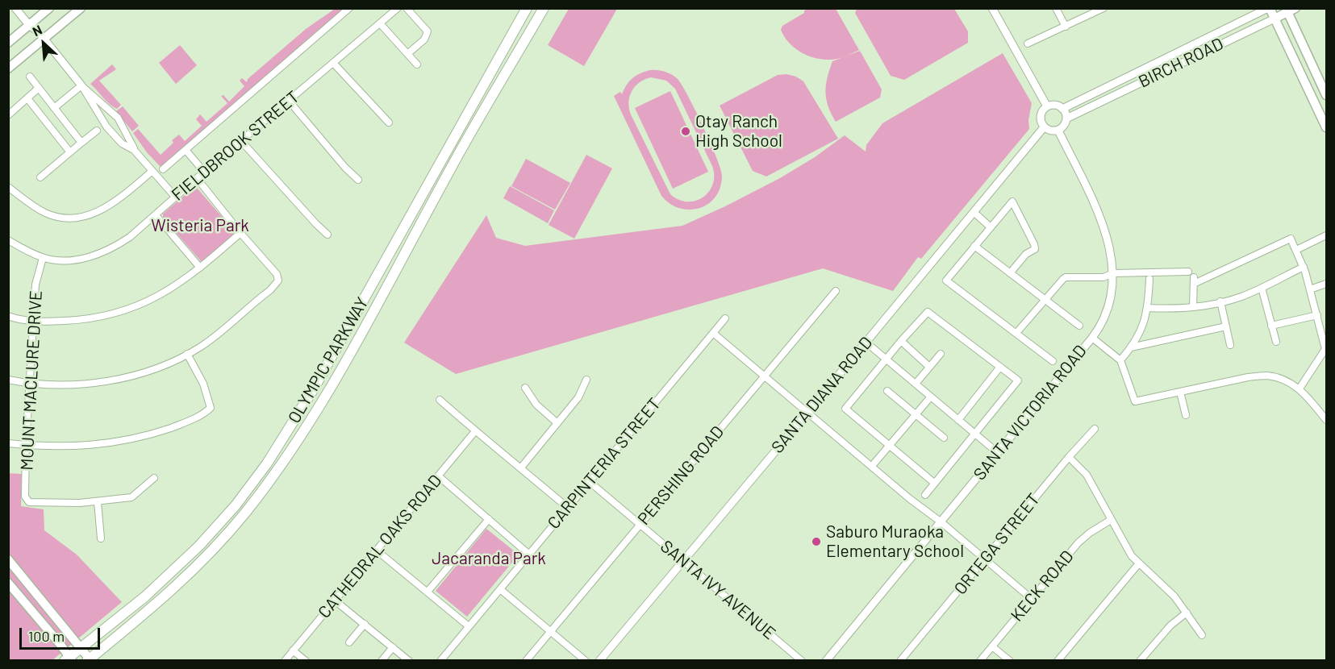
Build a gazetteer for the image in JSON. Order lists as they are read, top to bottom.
{
  "streets": {
    "main road": ["BIRCH ROAD", "OLYMPIC PARKWAY"],
    "street": [
      "FIELDBROOK STREET",
      "MOUNT MACLURE DRIVE",
      "SANTA DIANA ROAD",
      "SANTA VICTORIA ROAD",
      "CARPINTERIA STREET",
      "PERSHING ROAD",
      "ORTEGA STREET",
      "CATHEDRAL OAKS ROAD",
      "KECK ROAD",
      "SANTA IVY AVENUE"
    ]
  },
  "crossings": [
    ["BIRCH ROAD", "SANTA DIANA ROAD"],
    ["BIRCH ROAD", "SANTA VICTORIA ROAD"],
    ["FIELDBROOK STREET", "MOUNT MACLURE DRIVE"],
    ["SANTA DIANA ROAD", "SANTA VICTORIA ROAD"],
    ["SANTA DIANA ROAD", "SANTA IVY AVENUE"],
    ["CARPINTERIA STREET", "SANTA IVY AVENUE"],
    ["PERSHING ROAD", "SANTA IVY AVENUE"]
  ],
  "parks": ["Wisteria Park", "Jacaranda Park"],
  "places": ["Otay Ranch High School", "Saburo Muraoka Elementary School"],
  "scale_bar": "100 m",
  "north": "top left"
}
